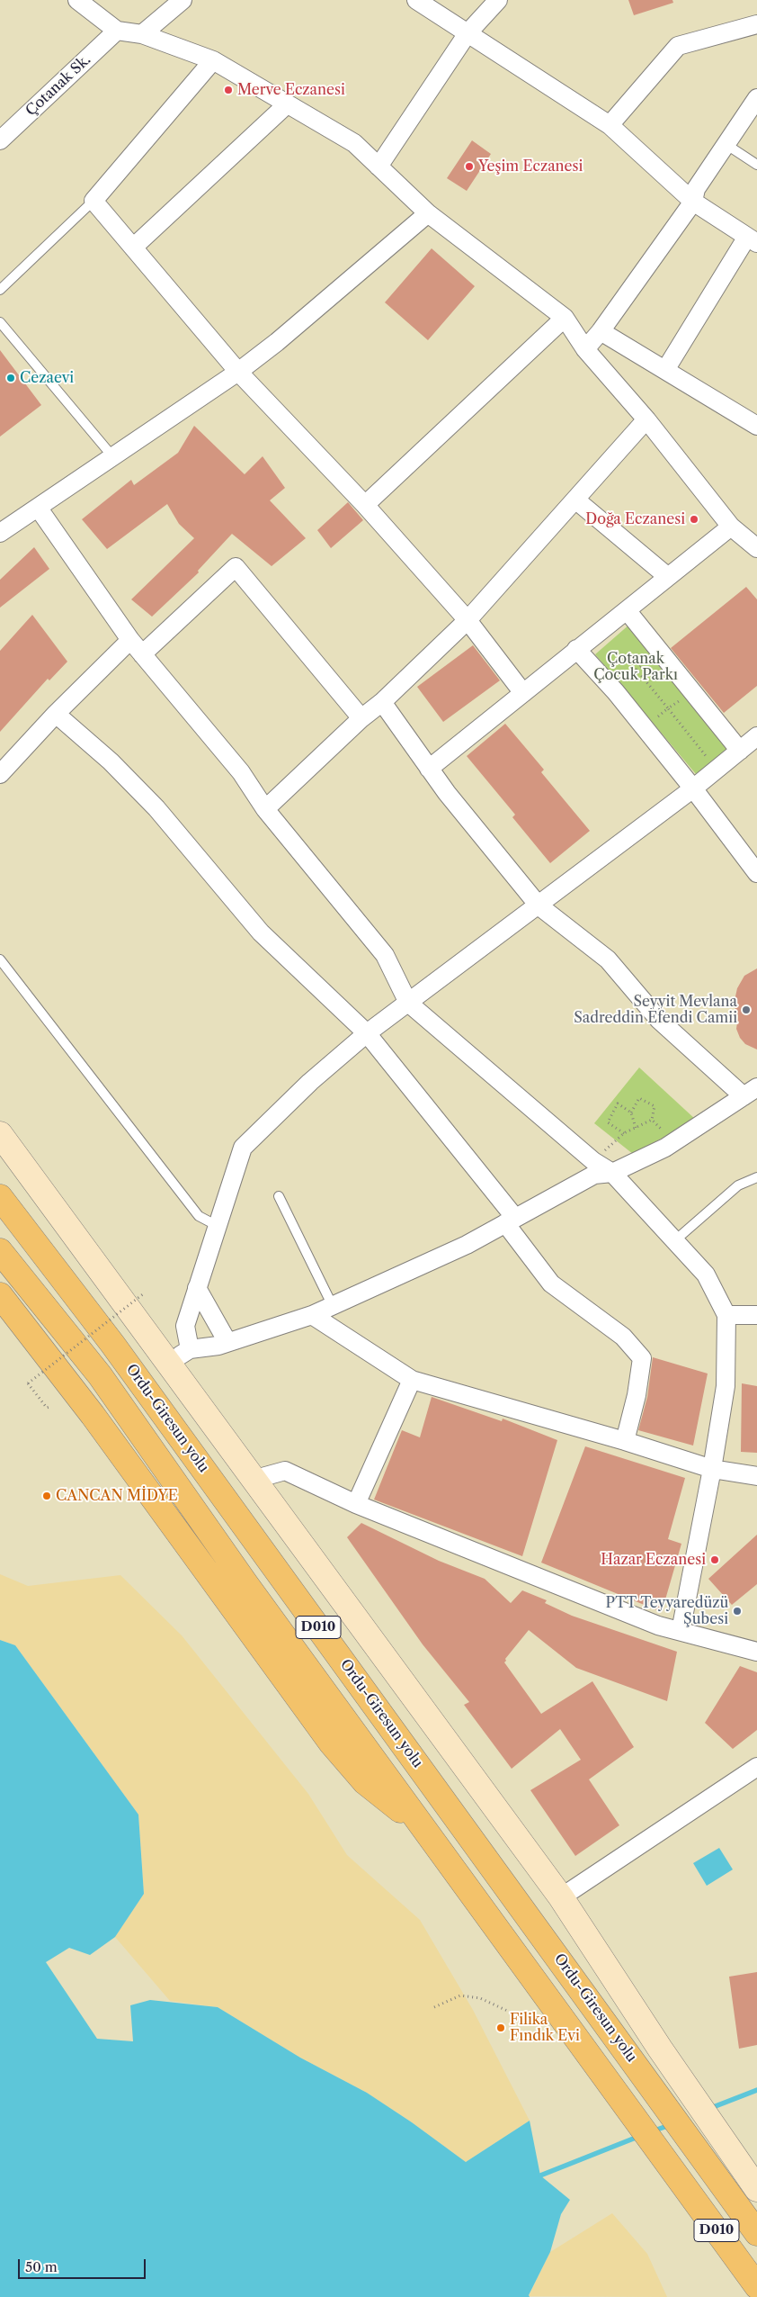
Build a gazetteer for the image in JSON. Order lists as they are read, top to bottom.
{
  "streets": {
    "highway": ["Ordu-Giresun yolu", "D010"],
    "street": ["Çotanak Sk."]
  },
  "parks": ["Çotanak Çocuk Parkı"],
  "places": [
    "Merve Eczanesi",
    "Yeşim Eczanesi",
    "Cezaevi",
    "Doğa Eczanesi",
    "Seyyit Mevlana Sadreddin Efendi Camii",
    "CANCAN MİDYE",
    "Hazar Eczanesi",
    "PTT Teyyaredüzü Şubesi",
    "Filika Fındık Evi"
  ],
  "scale_bar": "50 m"
}
